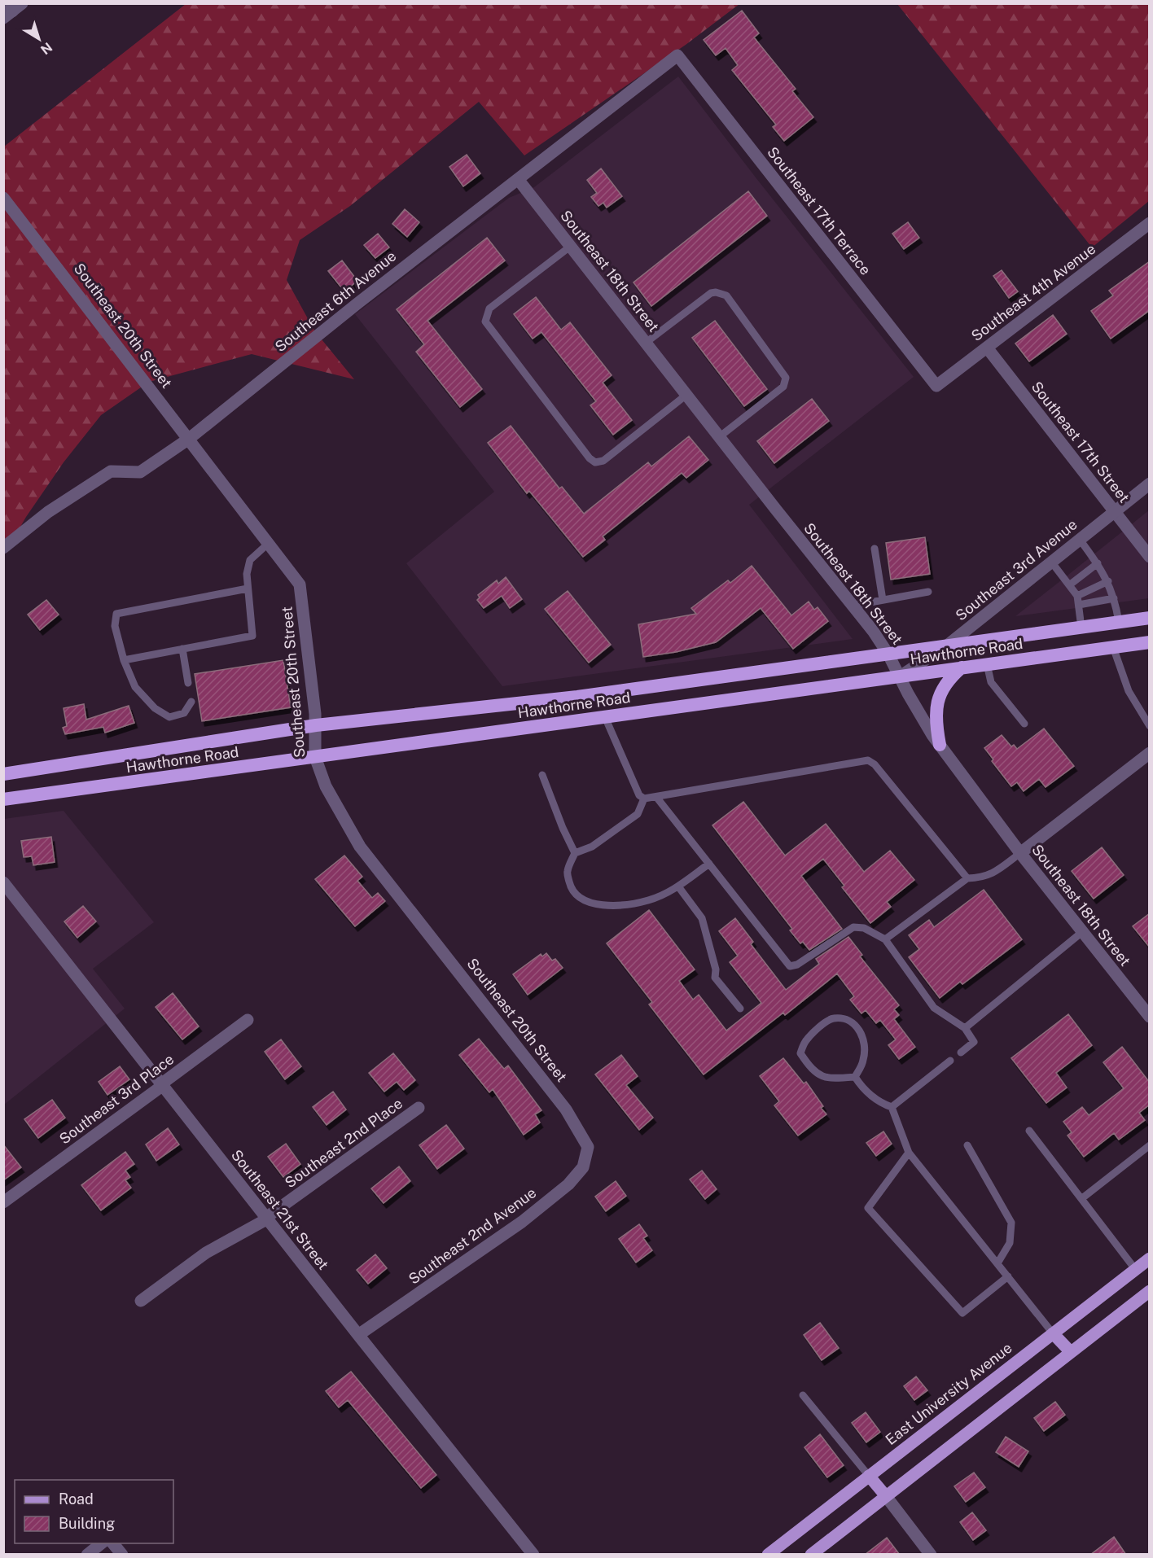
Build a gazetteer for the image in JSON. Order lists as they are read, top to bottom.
{
  "streets": {
    "highway": ["Hawthorne Road"],
    "main road": ["East University Avenue"],
    "street": [
      "Southeast 17th Terrace",
      "Southeast 18th Street",
      "Southeast 4th Avenue",
      "Southeast 6th Avenue",
      "Southeast 20th Street",
      "Southeast 17th Street",
      "Southeast 3rd Avenue",
      "Southeast 3rd Place",
      "Southeast 2nd Place",
      "Southeast 21st Street",
      "Southeast 2nd Avenue"
    ]
  },
  "crossings": [
    ["Southeast 17th Terrace", "Southeast 4th Avenue"],
    ["Southeast 17th Terrace", "Southeast 6th Avenue"],
    ["Southeast 18th Street", "Southeast 6th Avenue"],
    ["Southeast 18th Street", "Southeast 3rd Avenue"],
    ["Southeast 18th Street", "Hawthorne Road"],
    ["Southeast 4th Avenue", "Southeast 17th Street"],
    ["Southeast 6th Avenue", "Southeast 20th Street"],
    ["Southeast 20th Street", "Hawthorne Road"],
    ["Southeast 20th Street", "Southeast 2nd Avenue"],
    ["Southeast 17th Street", "Southeast 3rd Avenue"],
    ["Southeast 3rd Avenue", "Hawthorne Road"],
    ["Southeast 3rd Place", "Southeast 21st Street"],
    ["Southeast 2nd Place", "Southeast 21st Street"],
    ["Southeast 21st Street", "Southeast 2nd Avenue"]
  ],
  "legend": ["Road", "Building"],
  "north": "bottom right"
}
